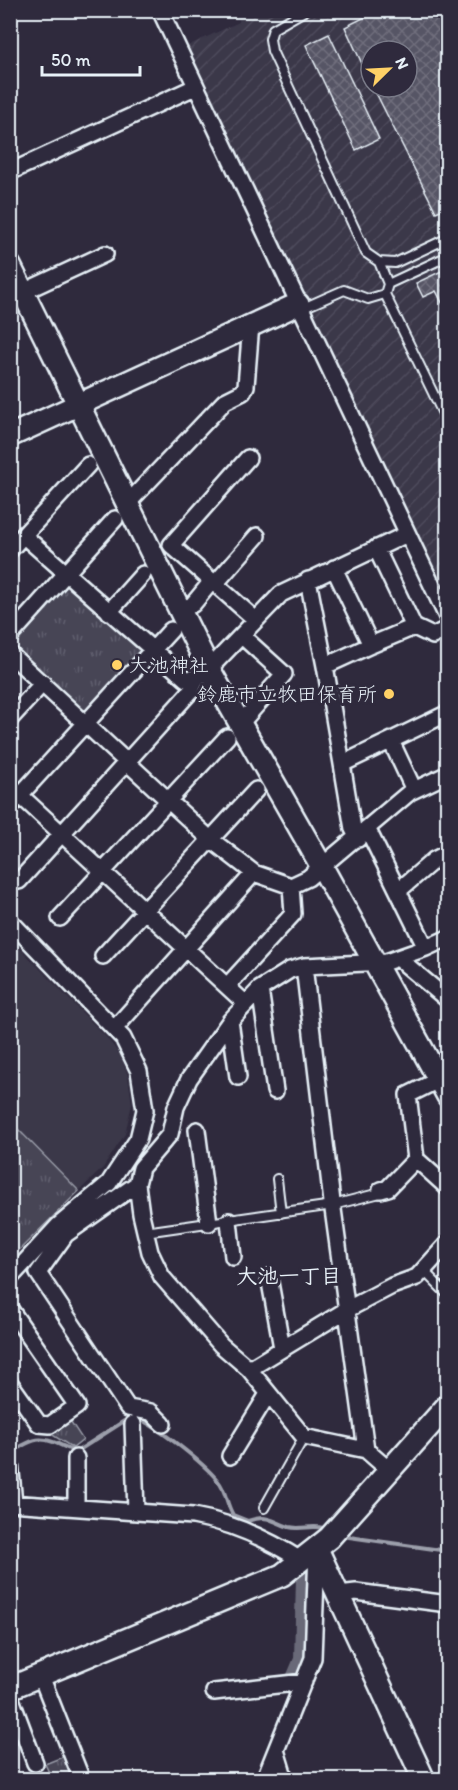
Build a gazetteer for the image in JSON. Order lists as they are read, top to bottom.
{
  "districts": ["大池一丁目"],
  "places": ["大池神社", "鈴鹿市立牧田保育所"],
  "scale_bar": "50 m",
  "north": "top right"
}
